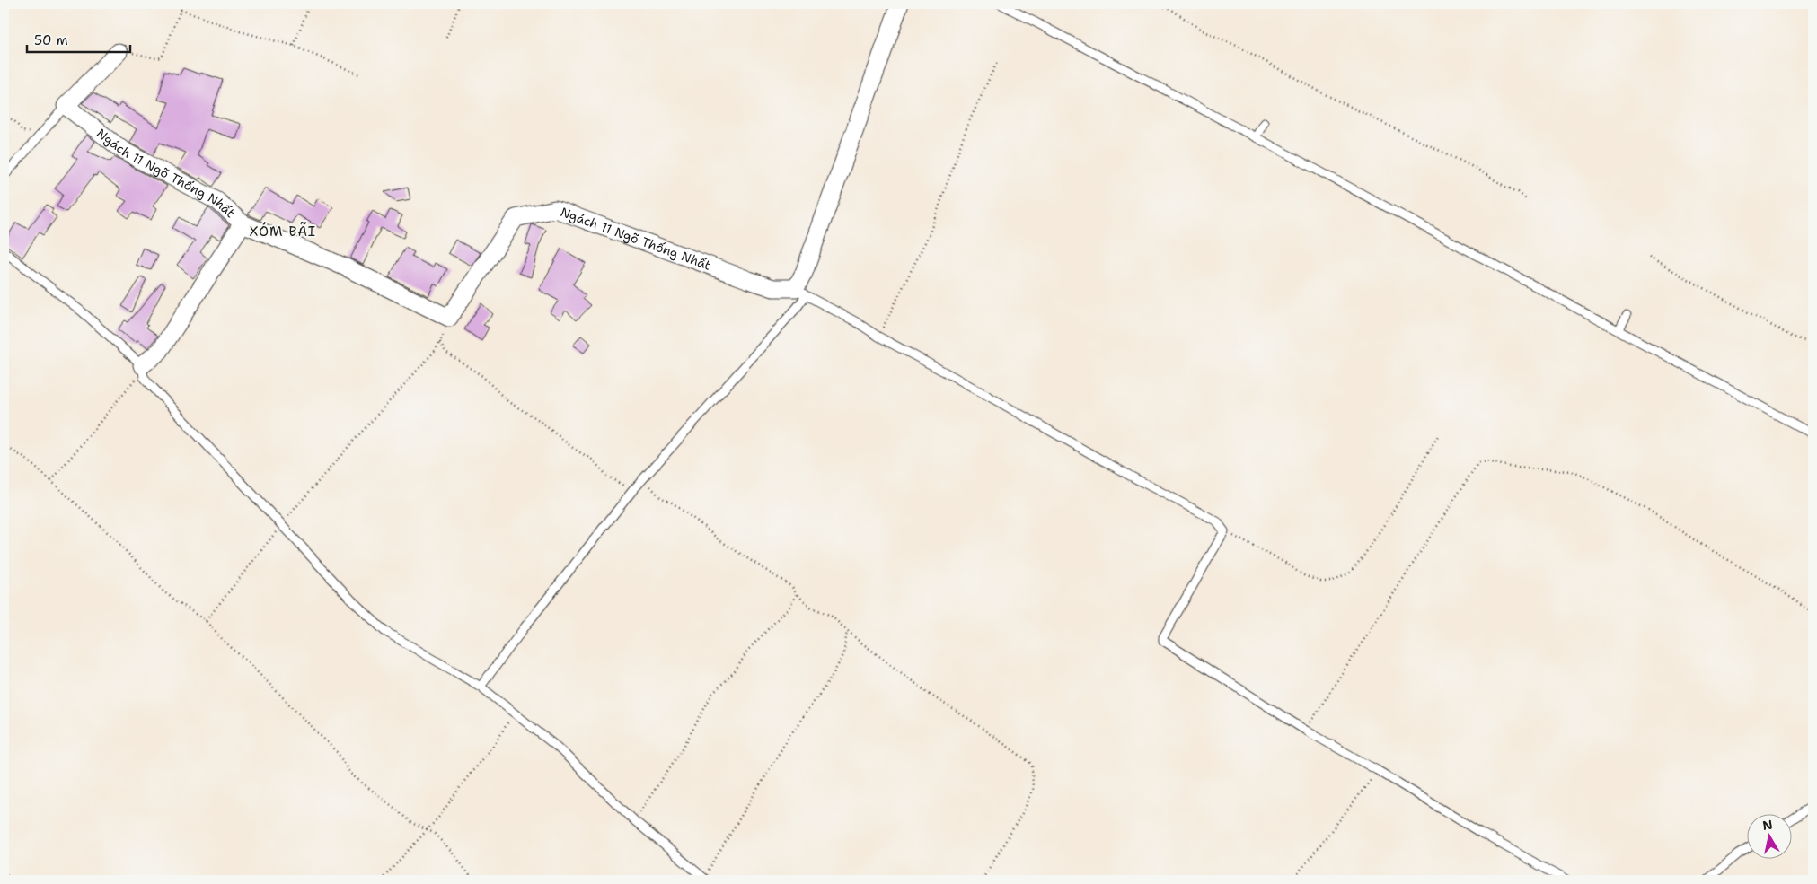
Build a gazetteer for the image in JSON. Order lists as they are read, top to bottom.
{
  "streets": {
    "street": ["Ngách 11 Ngõ Thống Nhất"]
  },
  "districts": ["XÓM BÃI"],
  "scale_bar": "50 m",
  "north": "top"
}
